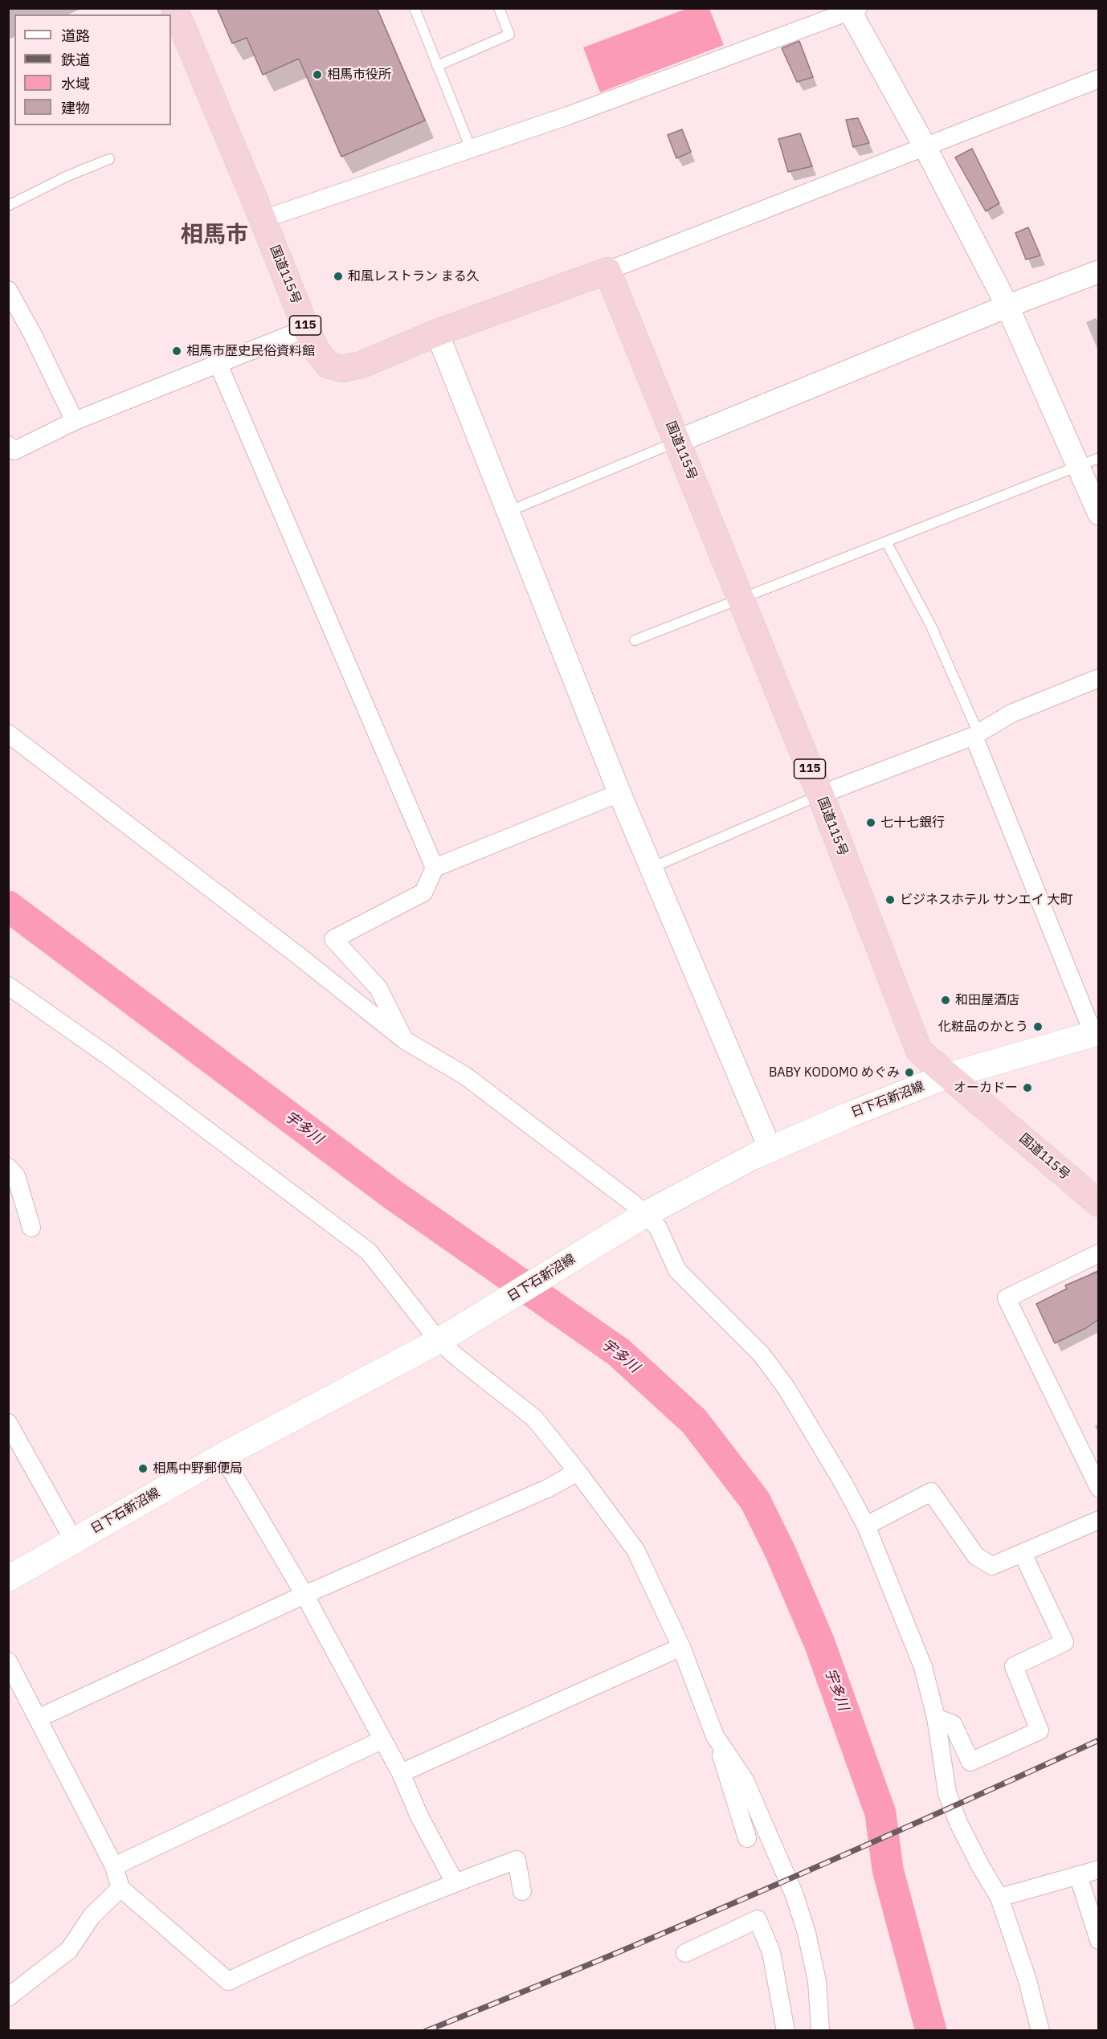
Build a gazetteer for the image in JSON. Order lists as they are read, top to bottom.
{
  "streets": {
    "highway": ["国道115号", "115"],
    "main road": ["日下石新沼線"]
  },
  "crossings": [
    ["国道115号", "日下石新沼線"]
  ],
  "districts": ["相馬市"],
  "water": ["宇多川"],
  "places": [
    "相馬市役所",
    "和風レストラン まる久",
    "相馬市歴史民俗資料館",
    "七十七銀行",
    "ビジネスホテル サンエイ 大町",
    "和田屋酒店",
    "化粧品のかとう",
    "BABY KODOMO めぐみ",
    "オーカドー",
    "相馬中野郵便局"
  ],
  "legend": [
    "道路",
    "鉄道",
    "水域",
    "建物"
  ]
}
